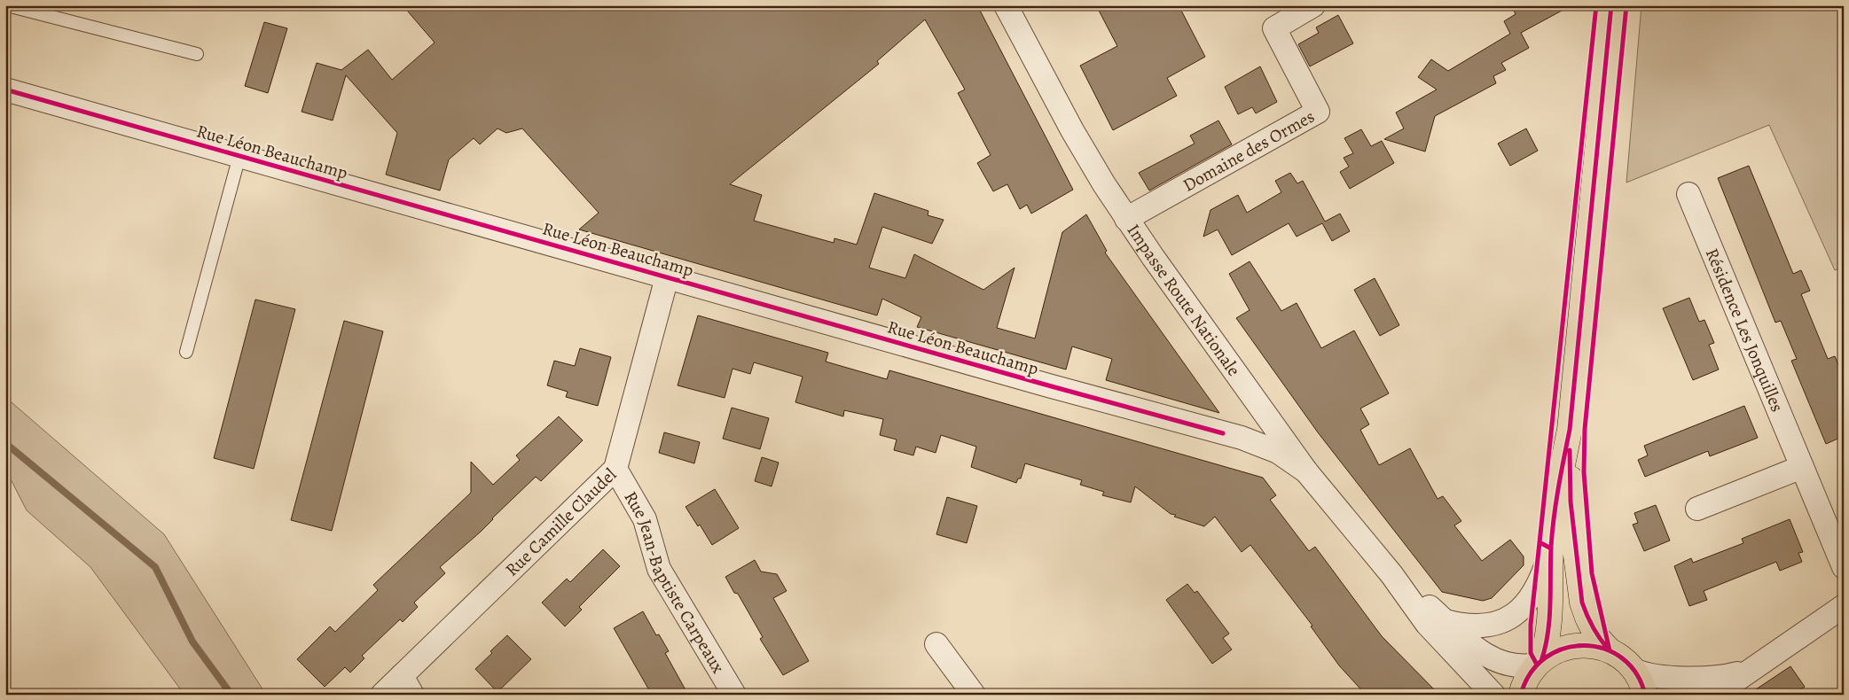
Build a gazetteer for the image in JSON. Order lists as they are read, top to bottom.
{
  "streets": {
    "street": [
      "Domaine des Ormes",
      "Rue Léon Beauchamp",
      "Impasse Route Nationale",
      "Résidence Les Jonquilles",
      "Rue Camille Claudel",
      "Rue Jean-Baptiste Carpeaux"
    ]
  },
  "crossings": [
    ["Domaine des Ormes", "Impasse Route Nationale"],
    ["Rue Léon Beauchamp", "Impasse Route Nationale"],
    ["Rue Léon Beauchamp", "Rue Camille Claudel"],
    ["Rue Camille Claudel", "Rue Jean-Baptiste Carpeaux"]
  ]
}
